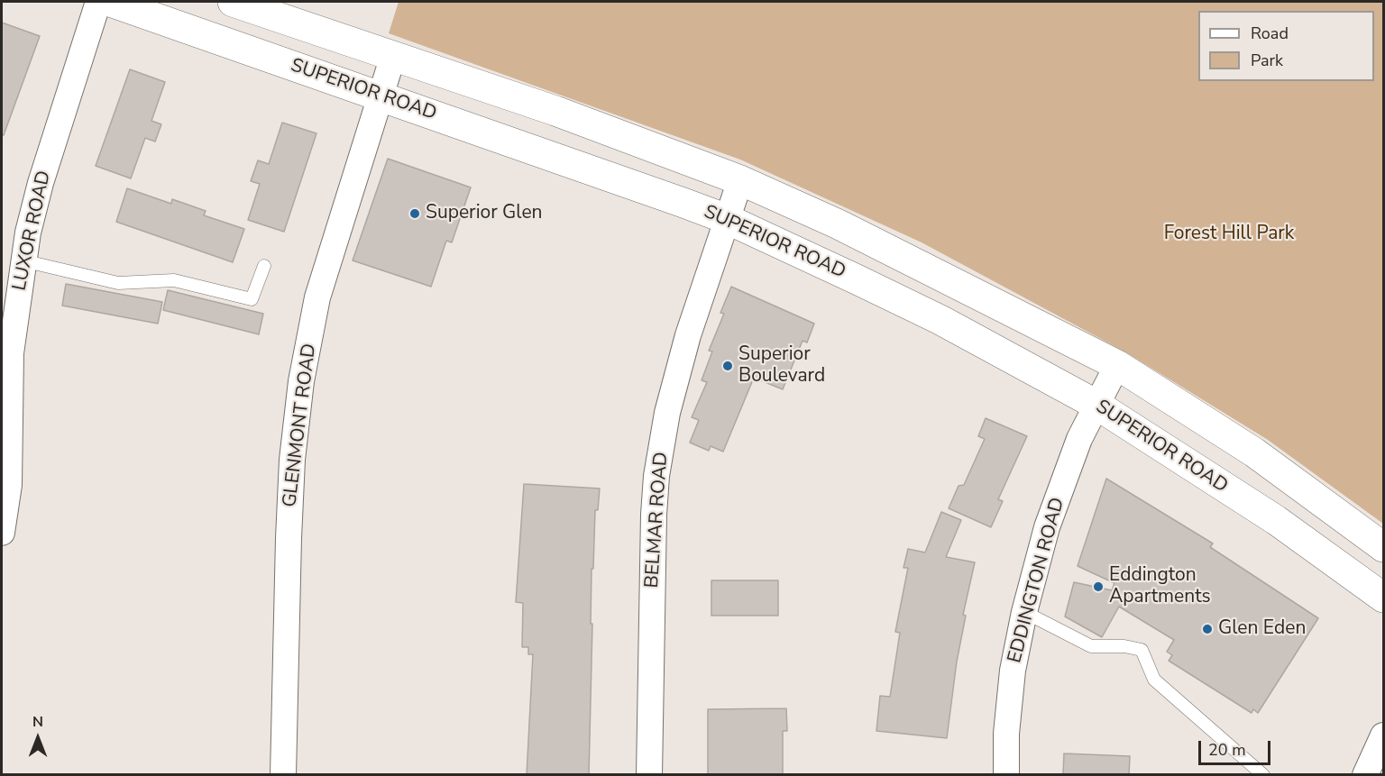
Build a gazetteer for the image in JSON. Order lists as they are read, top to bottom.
{
  "streets": {
    "main road": ["SUPERIOR ROAD"],
    "street": [
      "LUXOR ROAD",
      "GLENMONT ROAD",
      "BELMAR ROAD",
      "EDDINGTON ROAD"
    ]
  },
  "crossings": [
    ["SUPERIOR ROAD", "GLENMONT ROAD"],
    ["SUPERIOR ROAD", "BELMAR ROAD"],
    ["SUPERIOR ROAD", "EDDINGTON ROAD"]
  ],
  "parks": ["Forest Hill Park"],
  "places": [
    "Superior Glen",
    "Superior Boulevard",
    "Eddington Apartments",
    "Glen Eden"
  ],
  "legend": ["Road", "Park"],
  "scale_bar": "20 m",
  "north": "top"
}
